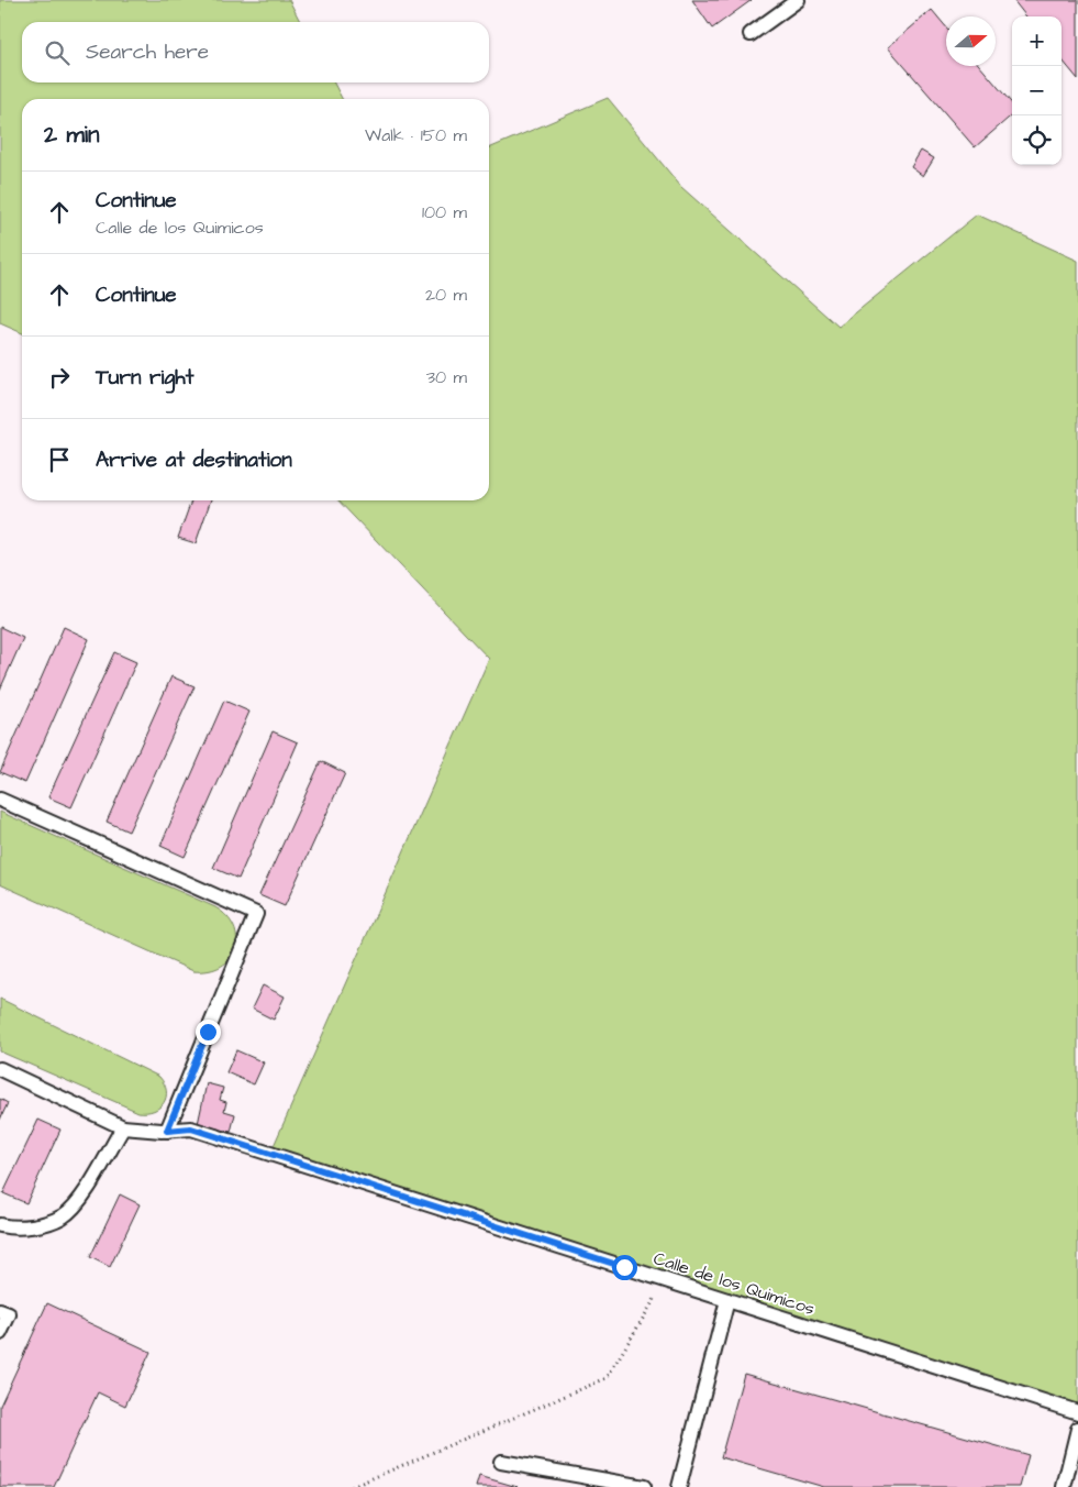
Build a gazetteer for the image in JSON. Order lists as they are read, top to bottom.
{
  "streets": {
    "lane": ["Calle de los Quimicos"]
  },
  "north": "right",
  "page": {
    "map_buttons": ["+", "−"],
    "search": "Search here",
    "heading": ["2 min", "Walk · 150 m"],
    "list": [
      ["Continue", "Calle de los Quimicos", "100 m"],
      ["Continue", "20 m"],
      ["Turn right", "30 m"],
      "Arrive at destination"
    ]
  }
}
